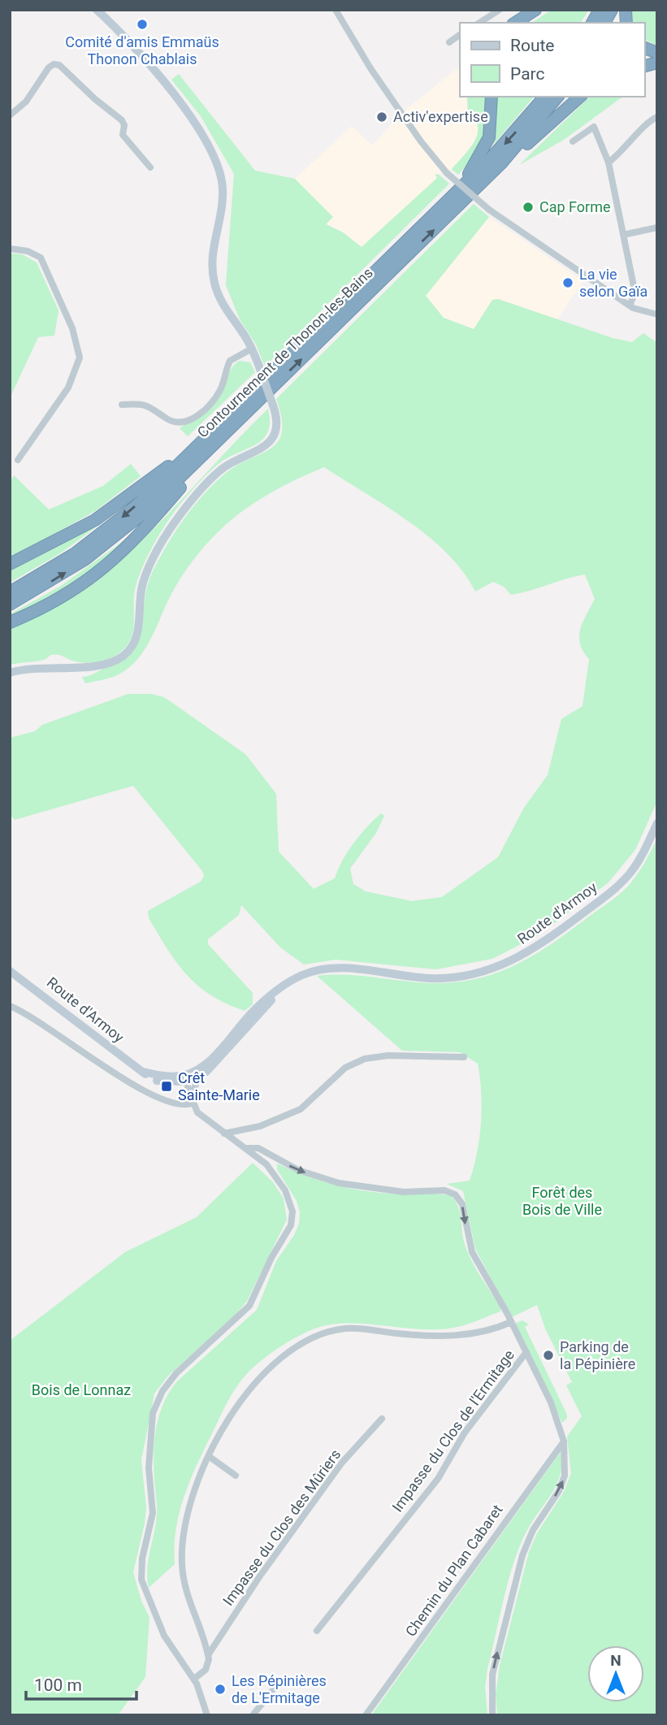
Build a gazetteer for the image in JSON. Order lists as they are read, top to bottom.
{
  "streets": {
    "highway": ["Contournement de Thonon-les-Bains"],
    "main road": ["Route d'Armoy"],
    "street": ["Impasse du Clos de l'Ermitage", "Impasse du Clos des Mûriers", "Chemin du Plan Cabaret"]
  },
  "parks": ["Forêt des Bois de Ville", "Bois de Lonnaz"],
  "places": {
    "other": [
      "Comité d'amis Emmaüs Thonon Chablais",
      "Activ'expertise",
      "Cap Forme",
      "La vie selon Gaïa",
      "Parking de la Pépinière",
      "Les Pépinières de L'Ermitage"
    ],
    "transit": ["Crêt Sainte-Marie"]
  },
  "legend": ["Route", "Parc"],
  "scale_bar": "100 m",
  "north": "top"
}
